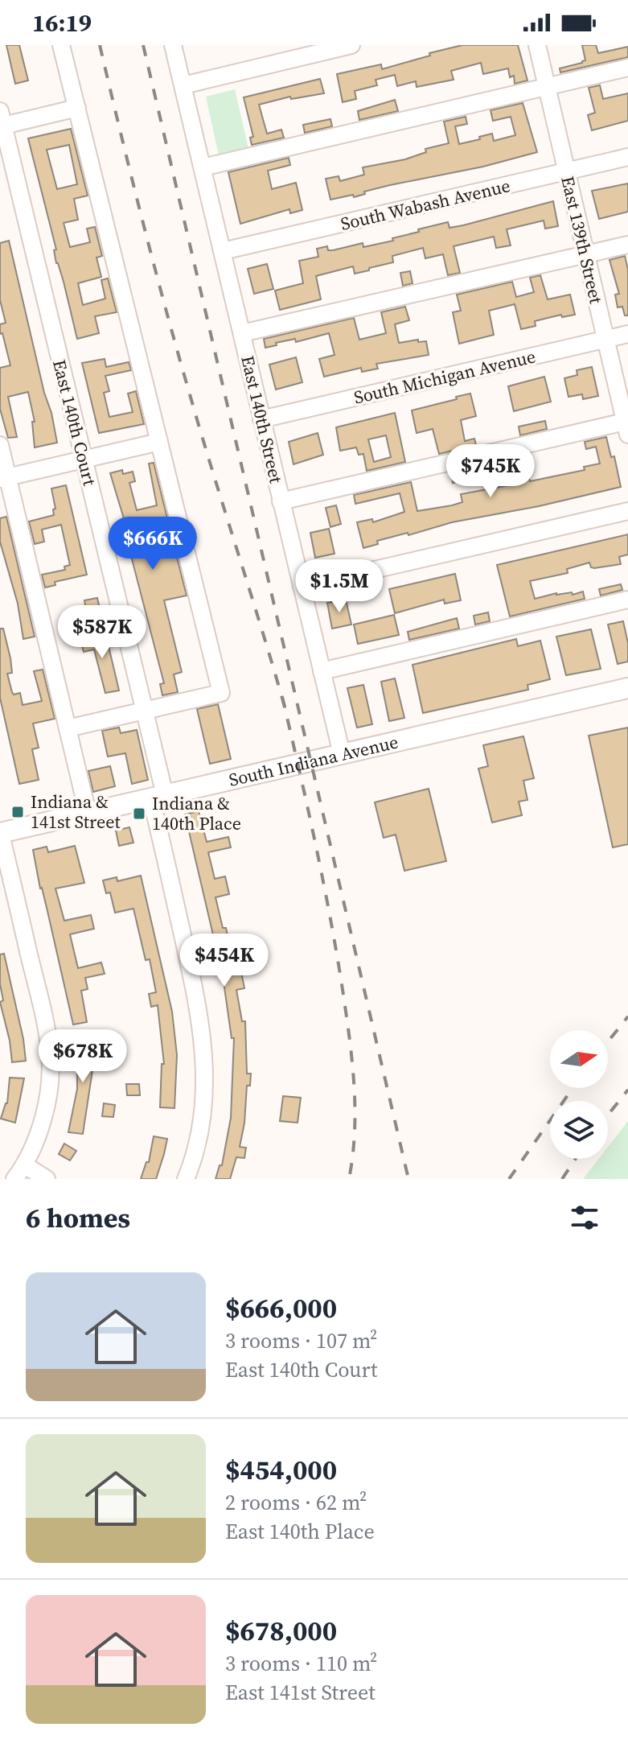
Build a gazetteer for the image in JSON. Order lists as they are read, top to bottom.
{
  "streets": {
    "main road": ["South Indiana Avenue"],
    "street": [
      "South Wabash Avenue",
      "East 139th Street",
      "South Michigan Avenue",
      "East 140th Street",
      "East 140th Court"
    ]
  },
  "crossings": [
    ["South Wabash Avenue", "East 139th Street"],
    ["South Wabash Avenue", "East 140th Street"],
    ["East 139th Street", "South Michigan Avenue"],
    ["South Michigan Avenue", "East 140th Street"],
    ["East 140th Street", "South Indiana Avenue"],
    ["East 140th Court", "South Indiana Avenue"]
  ],
  "places": {
    "transit": ["Indiana & 141st Street", "Indiana & 140th Place"]
  },
  "north": "right",
  "page": {
    "status": "16:19",
    "price": [
      "$745K",
      "$666K",
      "$1.5M",
      "$587K",
      "$454K",
      "$678K"
    ],
    "heading": "6 homes",
    "list": [
      {
        "name": "$666,000",
        "note": "3 rooms · 107 m² · East 140th Court"
      },
      {
        "name": "$454,000",
        "note": "2 rooms · 62 m² · East 140th Place"
      },
      {
        "name": "$678,000",
        "note": "3 rooms · 110 m² · East 141st Street"
      }
    ]
  }
}
